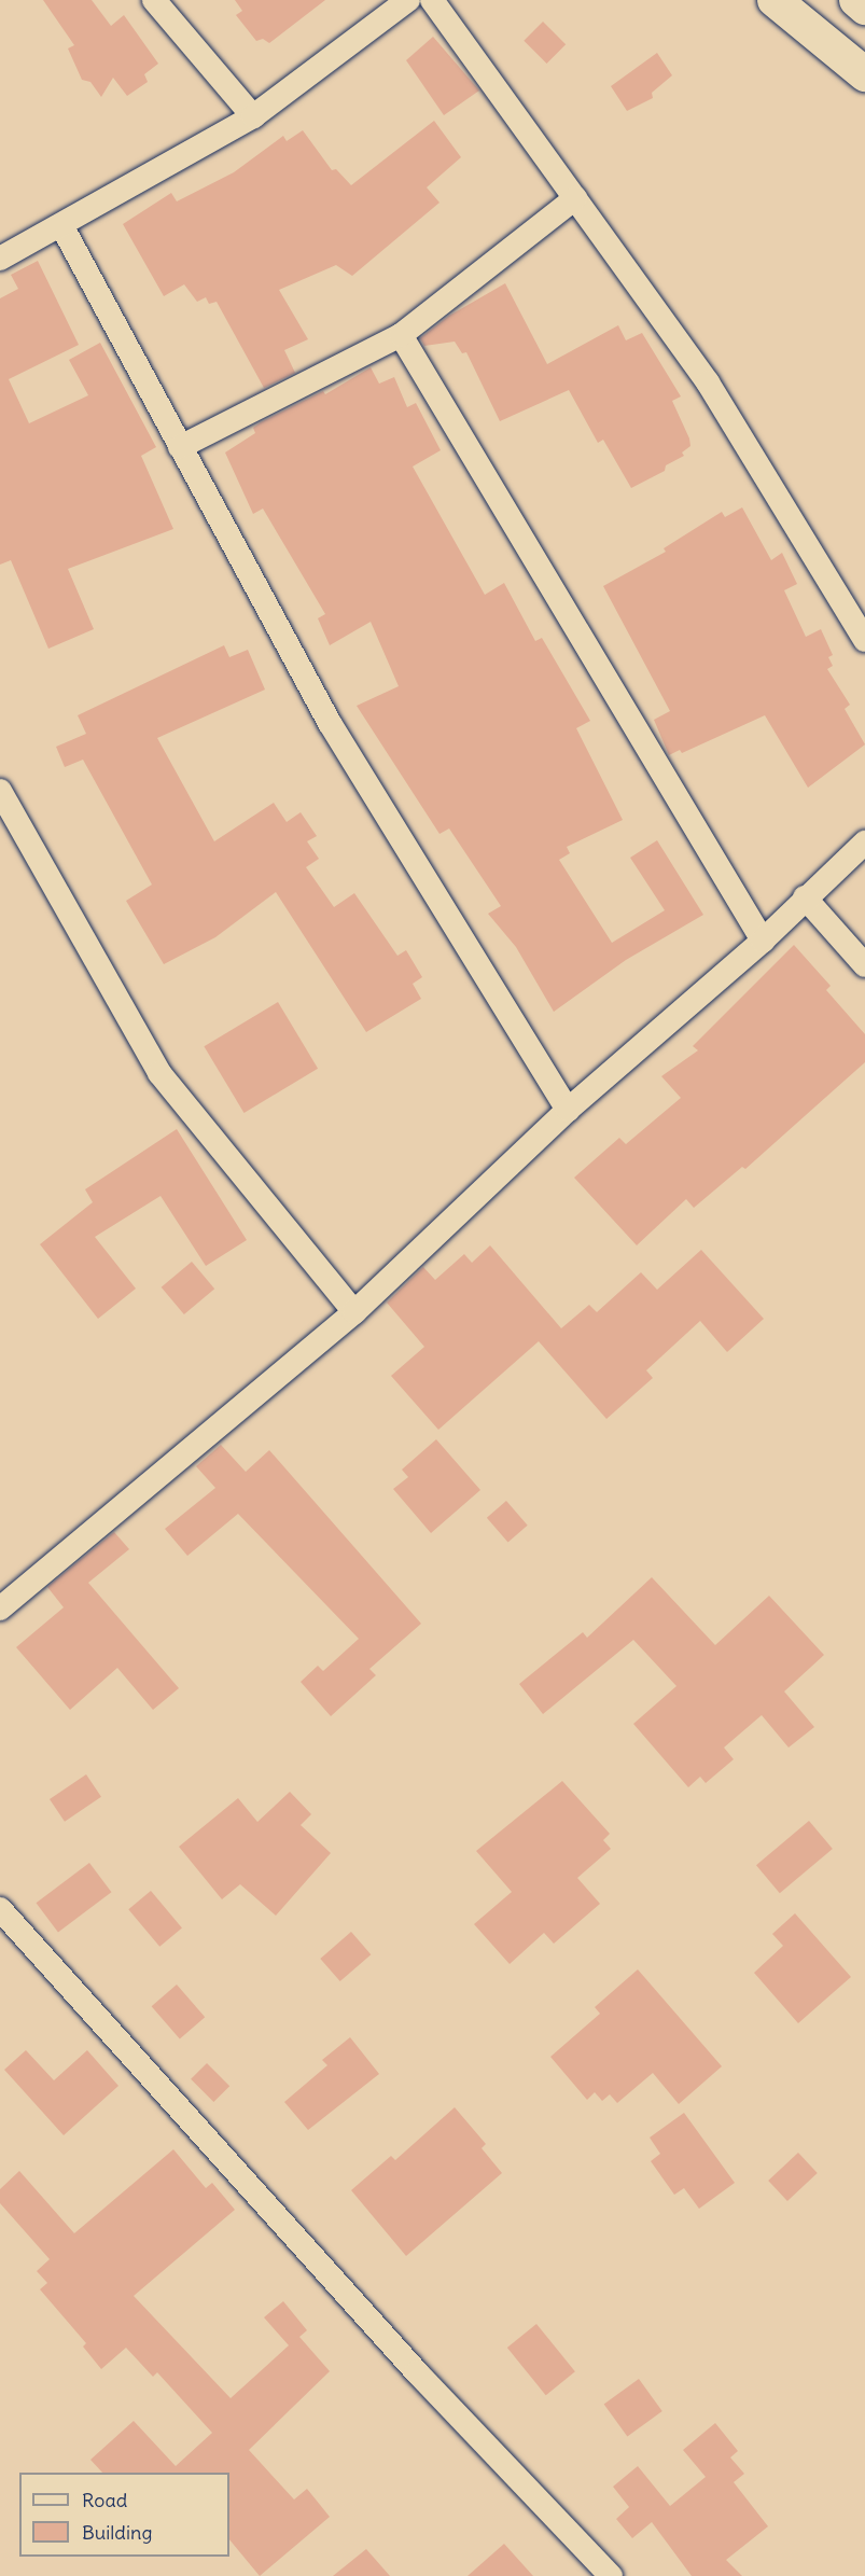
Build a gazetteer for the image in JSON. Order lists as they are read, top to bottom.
{
  "legend": ["Road", "Building"]
}
